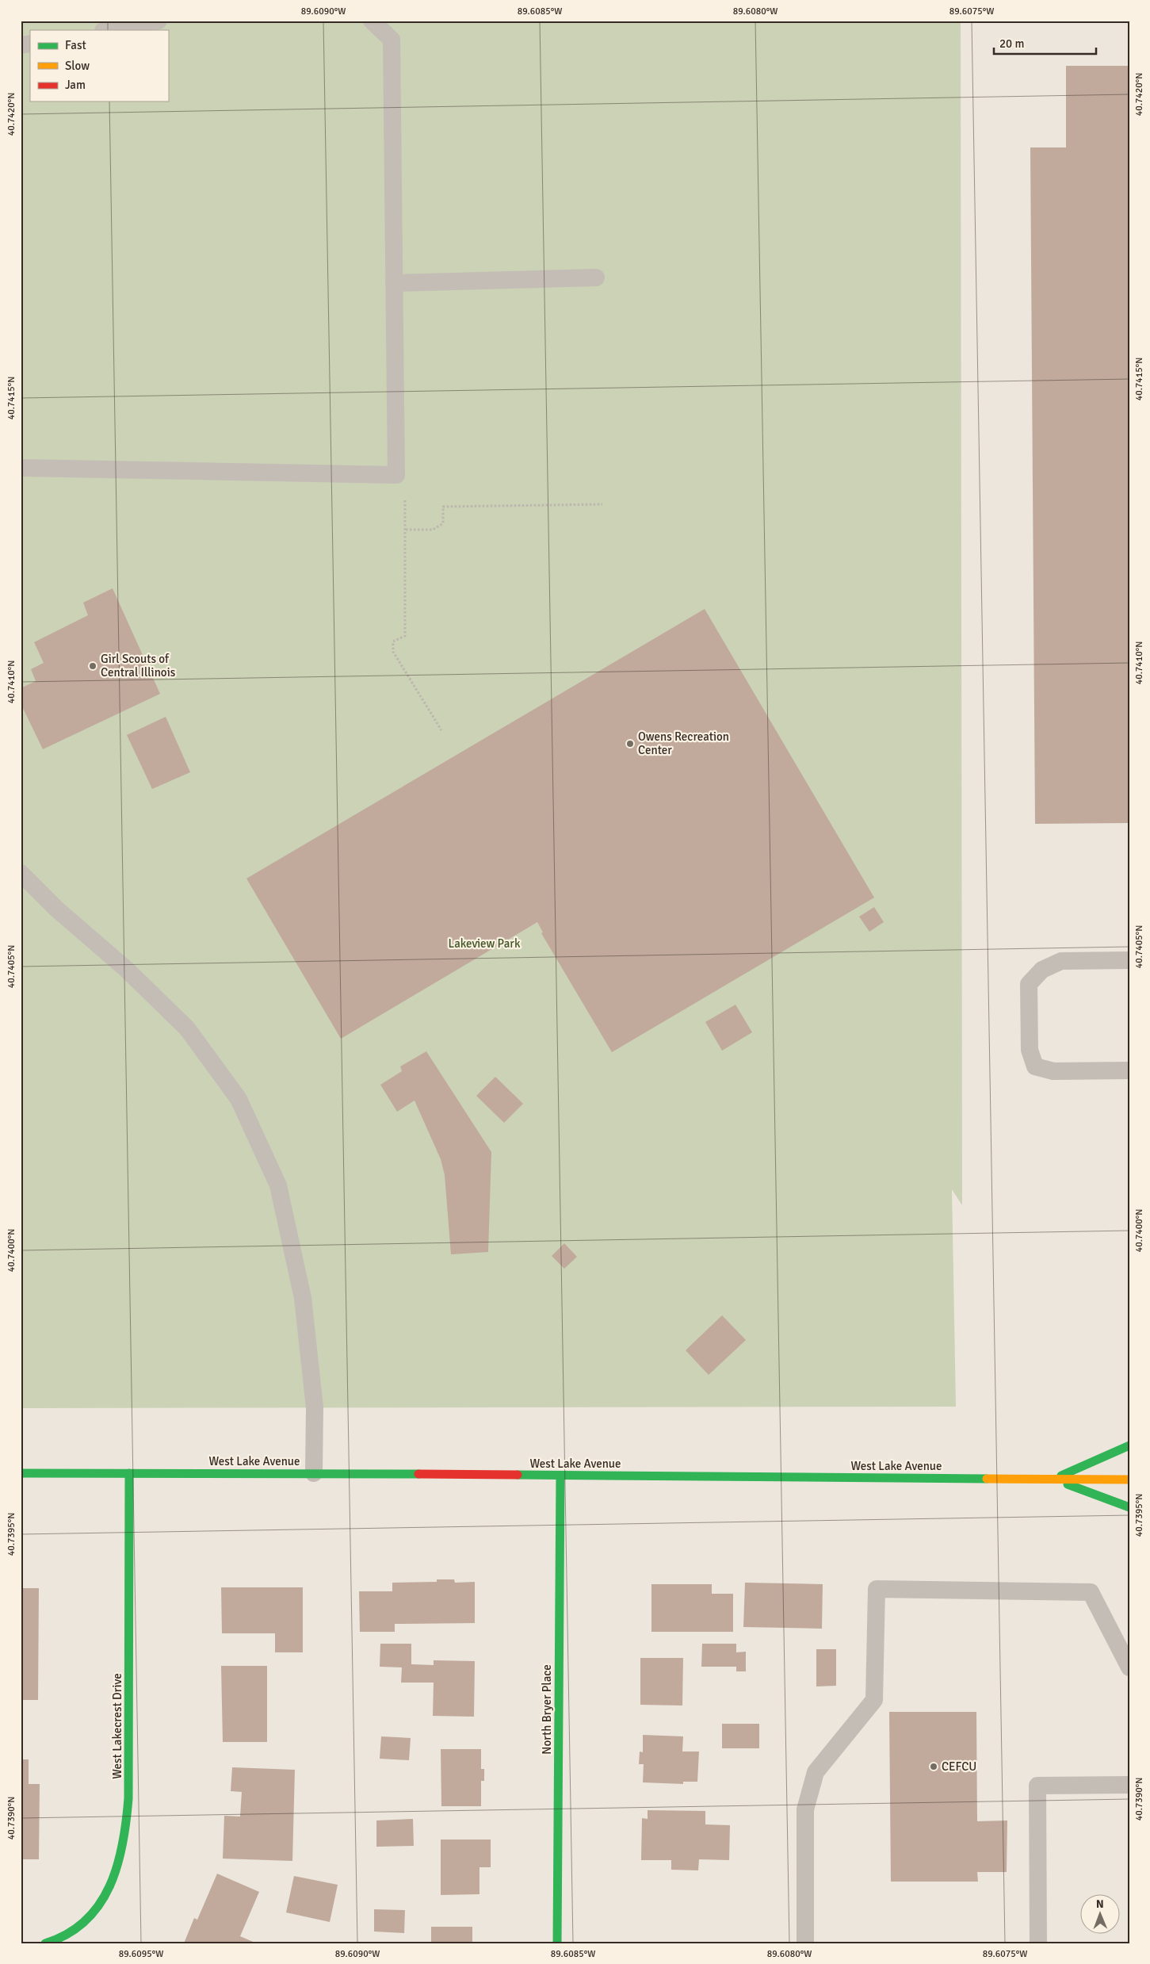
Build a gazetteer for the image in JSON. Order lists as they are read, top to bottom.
{
  "streets": {
    "main road": ["West Lake Avenue", "North Bryer Place", "West Lakecrest Drive"]
  },
  "crossings": [
    ["West Lake Avenue", "North Bryer Place"],
    ["West Lake Avenue", "West Lakecrest Drive"]
  ],
  "parks": ["Lakeview Park"],
  "places": ["Girl Scouts of Central Illinois", "Owens Recreation Center", "CEFCU"],
  "legend": ["Fast", "Slow", "Jam"],
  "scale_bar": "20 m",
  "north": "top",
  "coordinates": [
    "89.6090°W",
    "89.6085°W",
    "89.6080°W",
    "89.6075°W",
    "40.7420°N",
    "40.7415°N",
    "40.7410°N",
    "40.7405°N",
    "40.7400°N",
    "40.7395°N",
    "40.7390°N",
    "89.6095°W"
  ]
}
